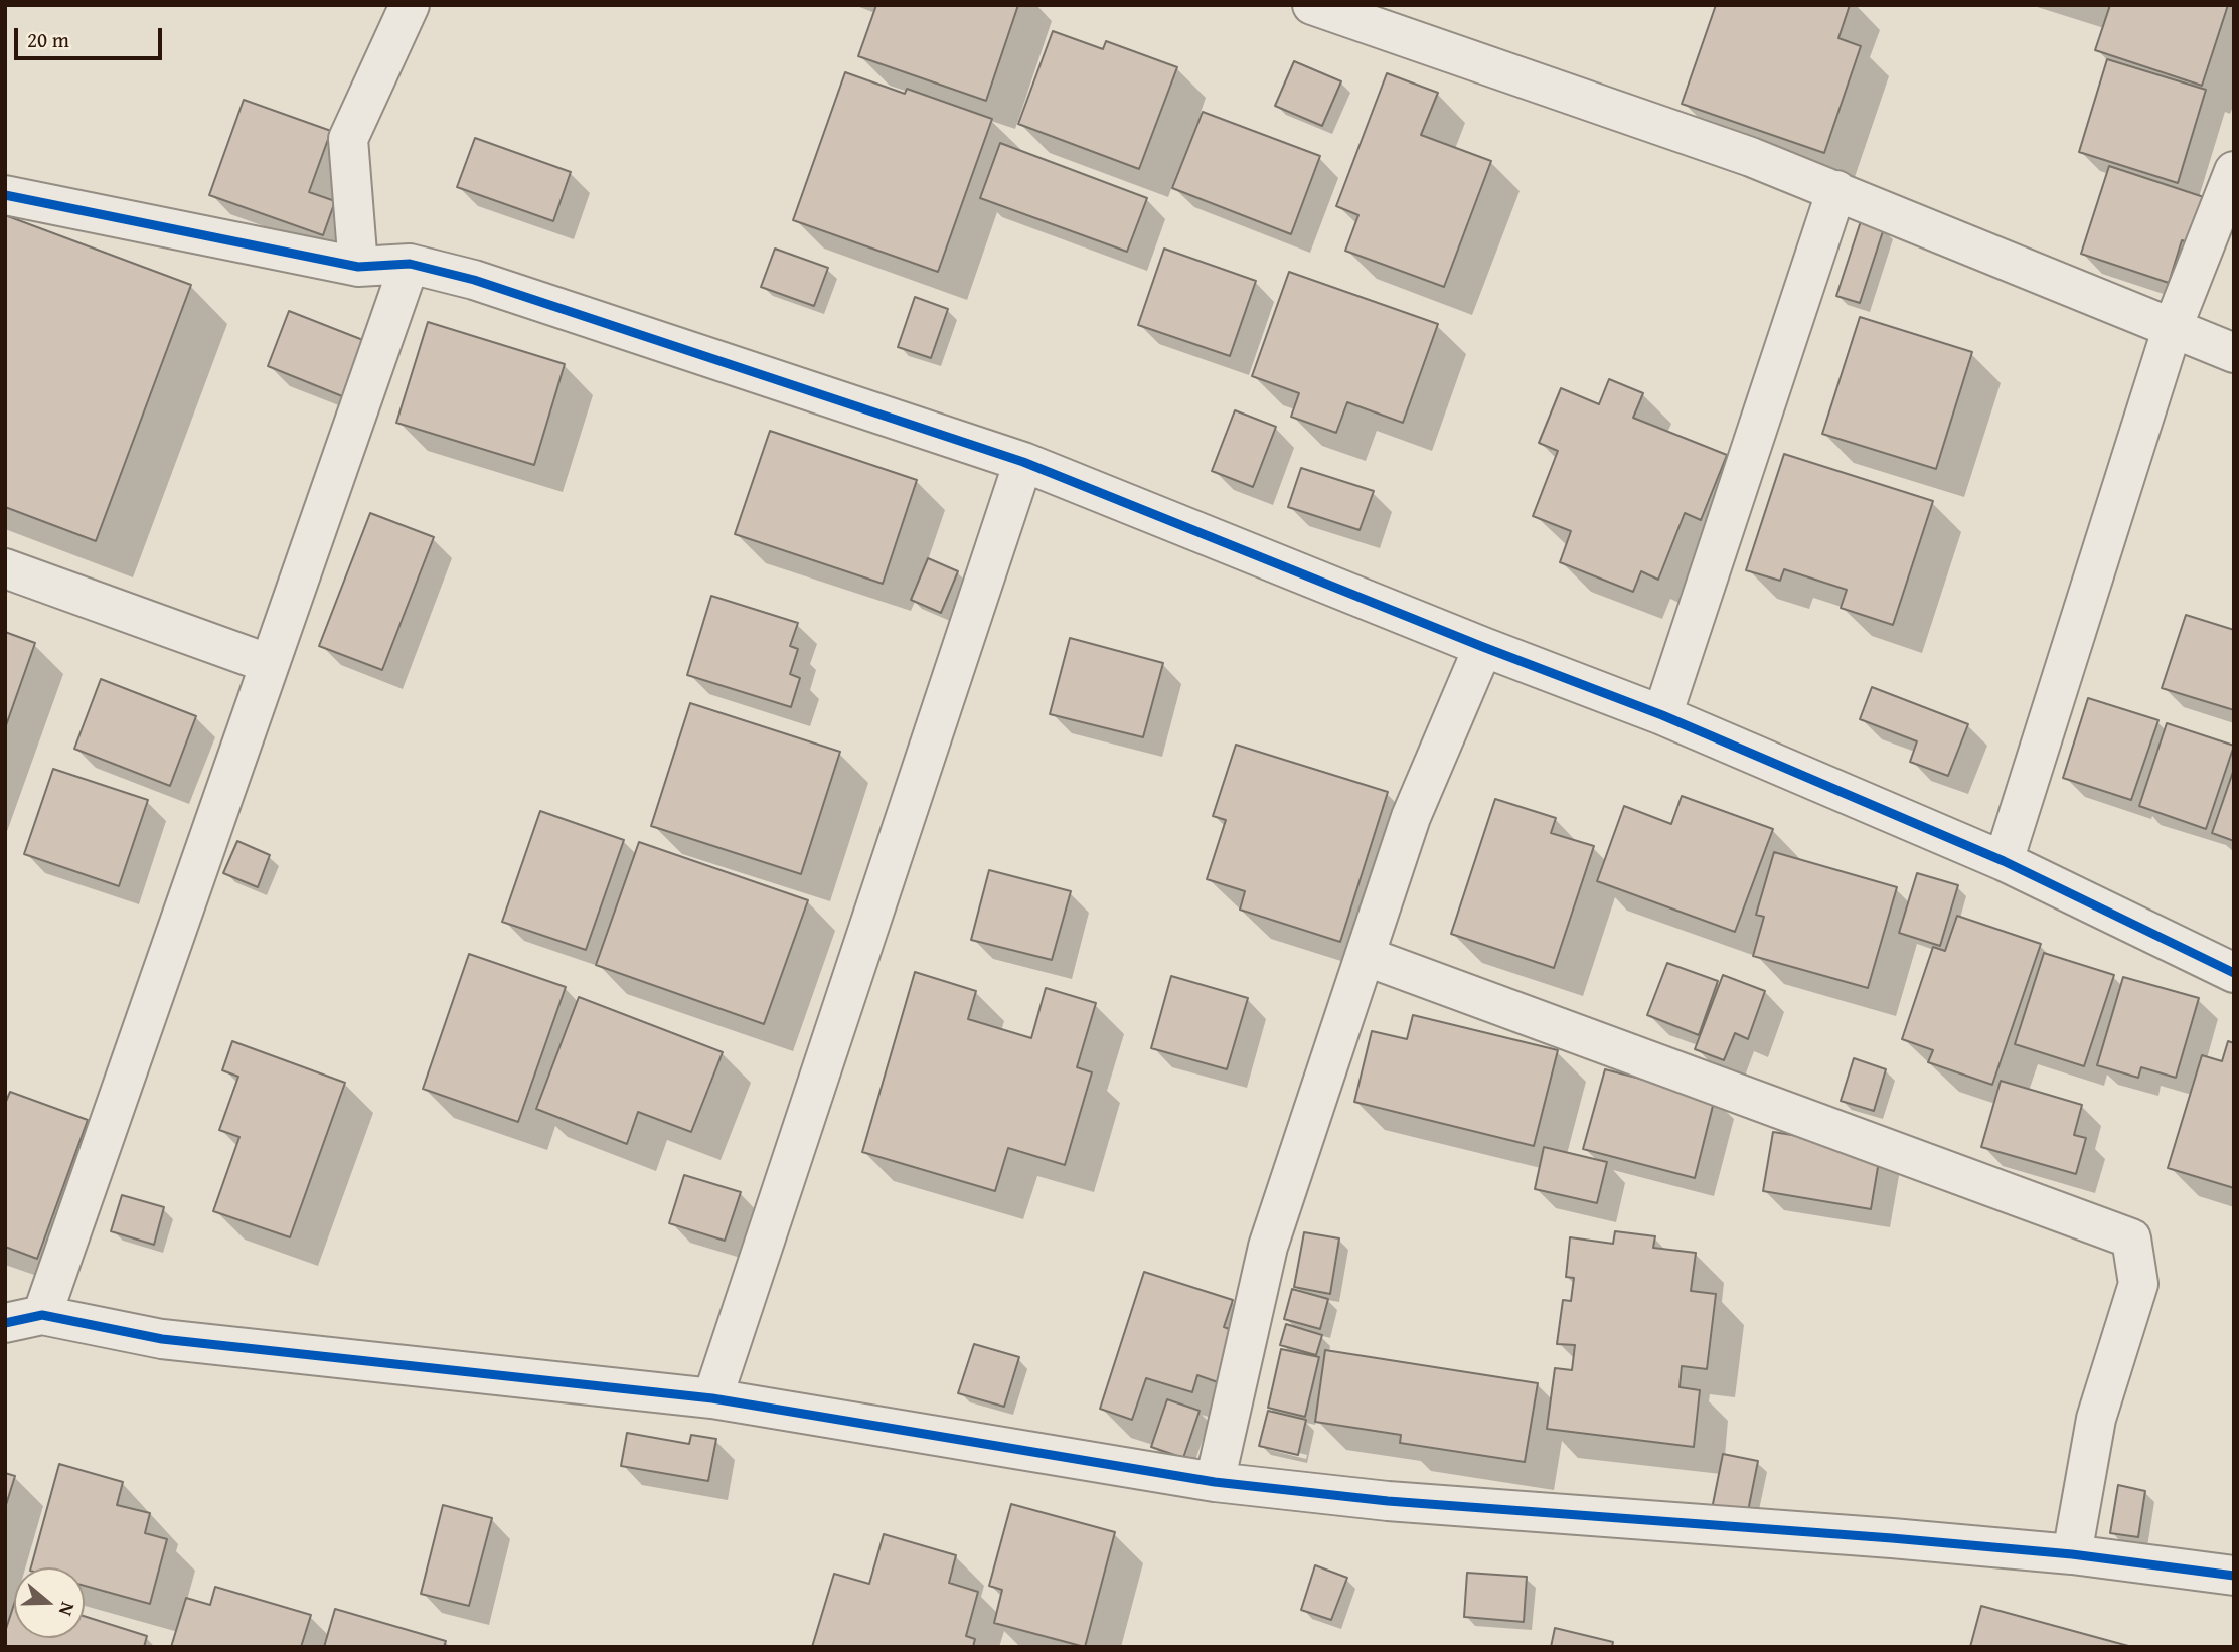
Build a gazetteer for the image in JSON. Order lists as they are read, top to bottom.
{
  "scale_bar": "20 m",
  "north": "right"
}
